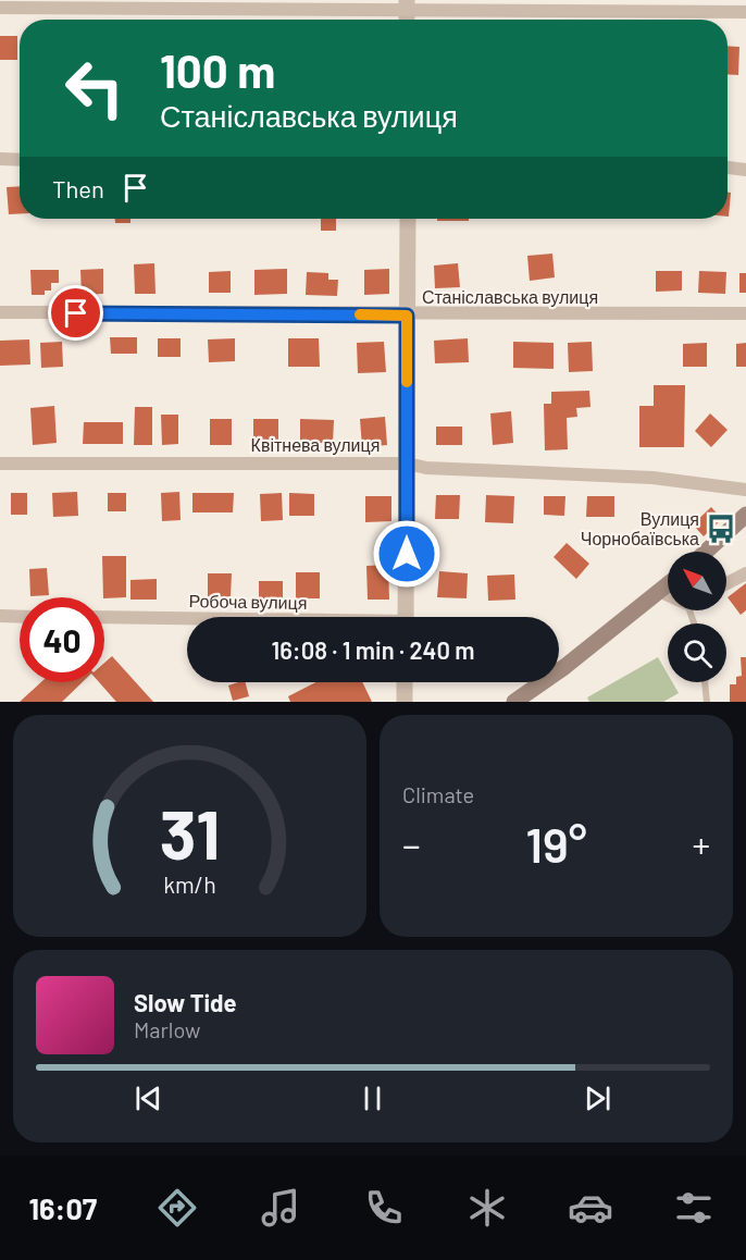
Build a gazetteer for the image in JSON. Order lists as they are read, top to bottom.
{
  "streets": {
    "street": ["Станіславська вулиця", "Квітнева вулиця", "Робоча вулиця"]
  },
  "places": {
    "bus stop": ["Вулиця Чорнобаївська"]
  },
  "north": "top left",
  "page": {
    "turn": ["100 m", "Станіславська вулиця"],
    "then": "Then",
    "limit": "40",
    "trip": "16:08 · 1 min · 240 m",
    "tile": "Climate",
    "heat": ["−", "19°", "+"],
    "song": ["Slow Tide", "Marlow"],
    "tabs": "16:07",
    "gauge": ["31", "km/h"]
  }
}
